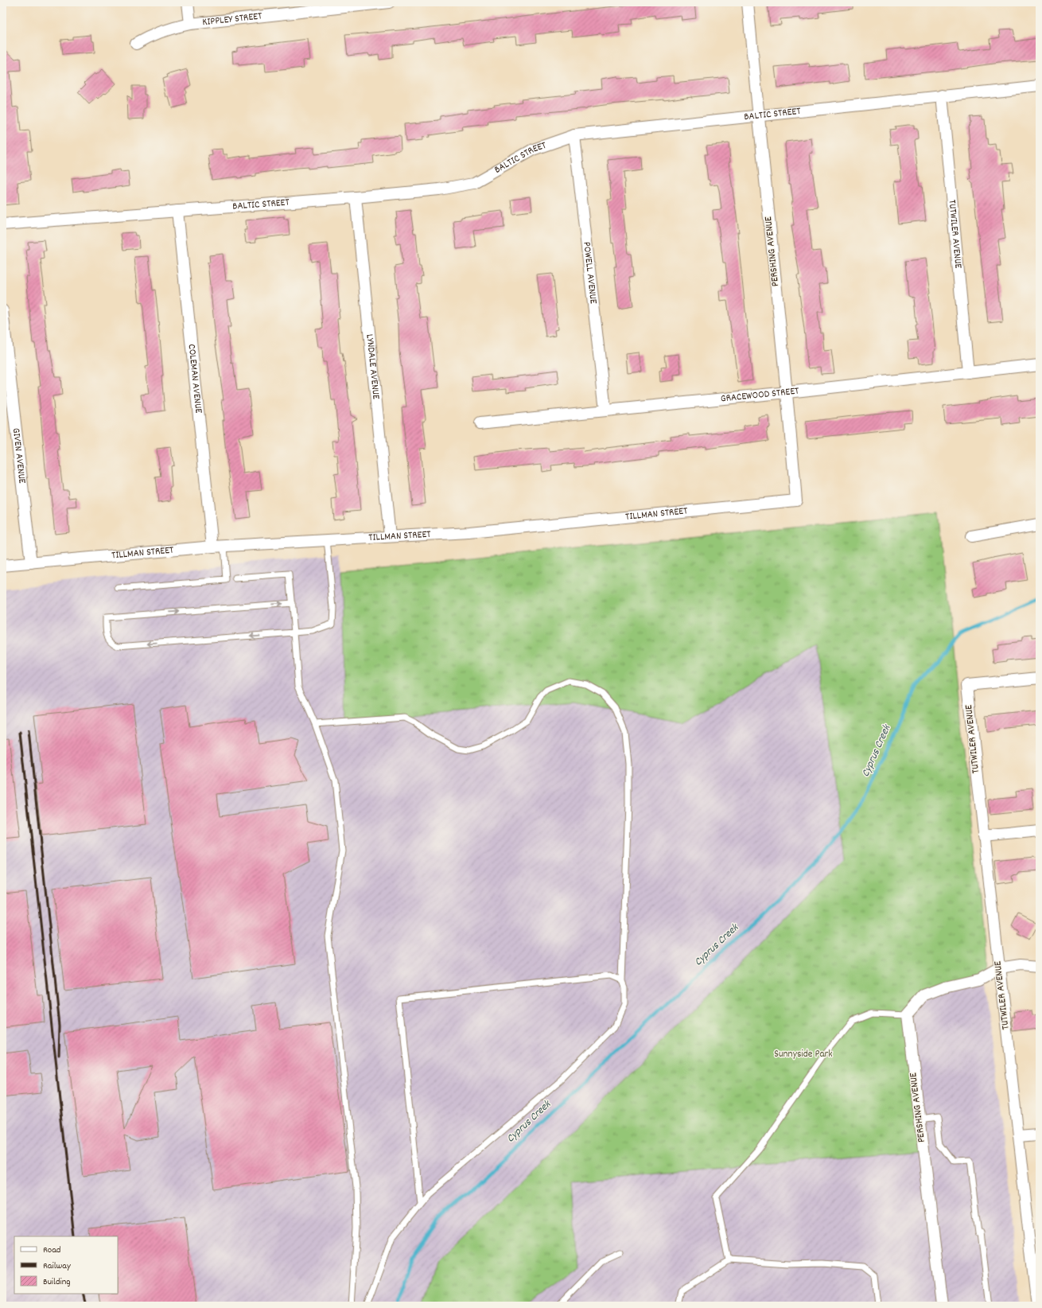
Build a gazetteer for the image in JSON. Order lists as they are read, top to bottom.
{
  "streets": {
    "street": [
      "KIPPLEY STREET",
      "BALTIC STREET",
      "TUTWILER AVENUE",
      "PERSHING AVENUE",
      "POWELL AVENUE",
      "LYNDALE AVENUE",
      "COLEMAN AVENUE",
      "GRACEWOOD STREET",
      "GIVEN AVENUE",
      "TILLMAN STREET"
    ]
  },
  "crossings": [
    ["BALTIC STREET", "TUTWILER AVENUE"],
    ["BALTIC STREET", "PERSHING AVENUE"],
    ["BALTIC STREET", "POWELL AVENUE"],
    ["BALTIC STREET", "LYNDALE AVENUE"],
    ["BALTIC STREET", "COLEMAN AVENUE"],
    ["TUTWILER AVENUE", "GRACEWOOD STREET"],
    ["PERSHING AVENUE", "GRACEWOOD STREET"],
    ["PERSHING AVENUE", "TILLMAN STREET"],
    ["POWELL AVENUE", "GRACEWOOD STREET"],
    ["LYNDALE AVENUE", "TILLMAN STREET"],
    ["COLEMAN AVENUE", "TILLMAN STREET"],
    ["GIVEN AVENUE", "TILLMAN STREET"]
  ],
  "water": ["Cyprus Creek"],
  "parks": ["Sunnyside Park"],
  "legend": ["Road", "Railway", "Building"]
}
